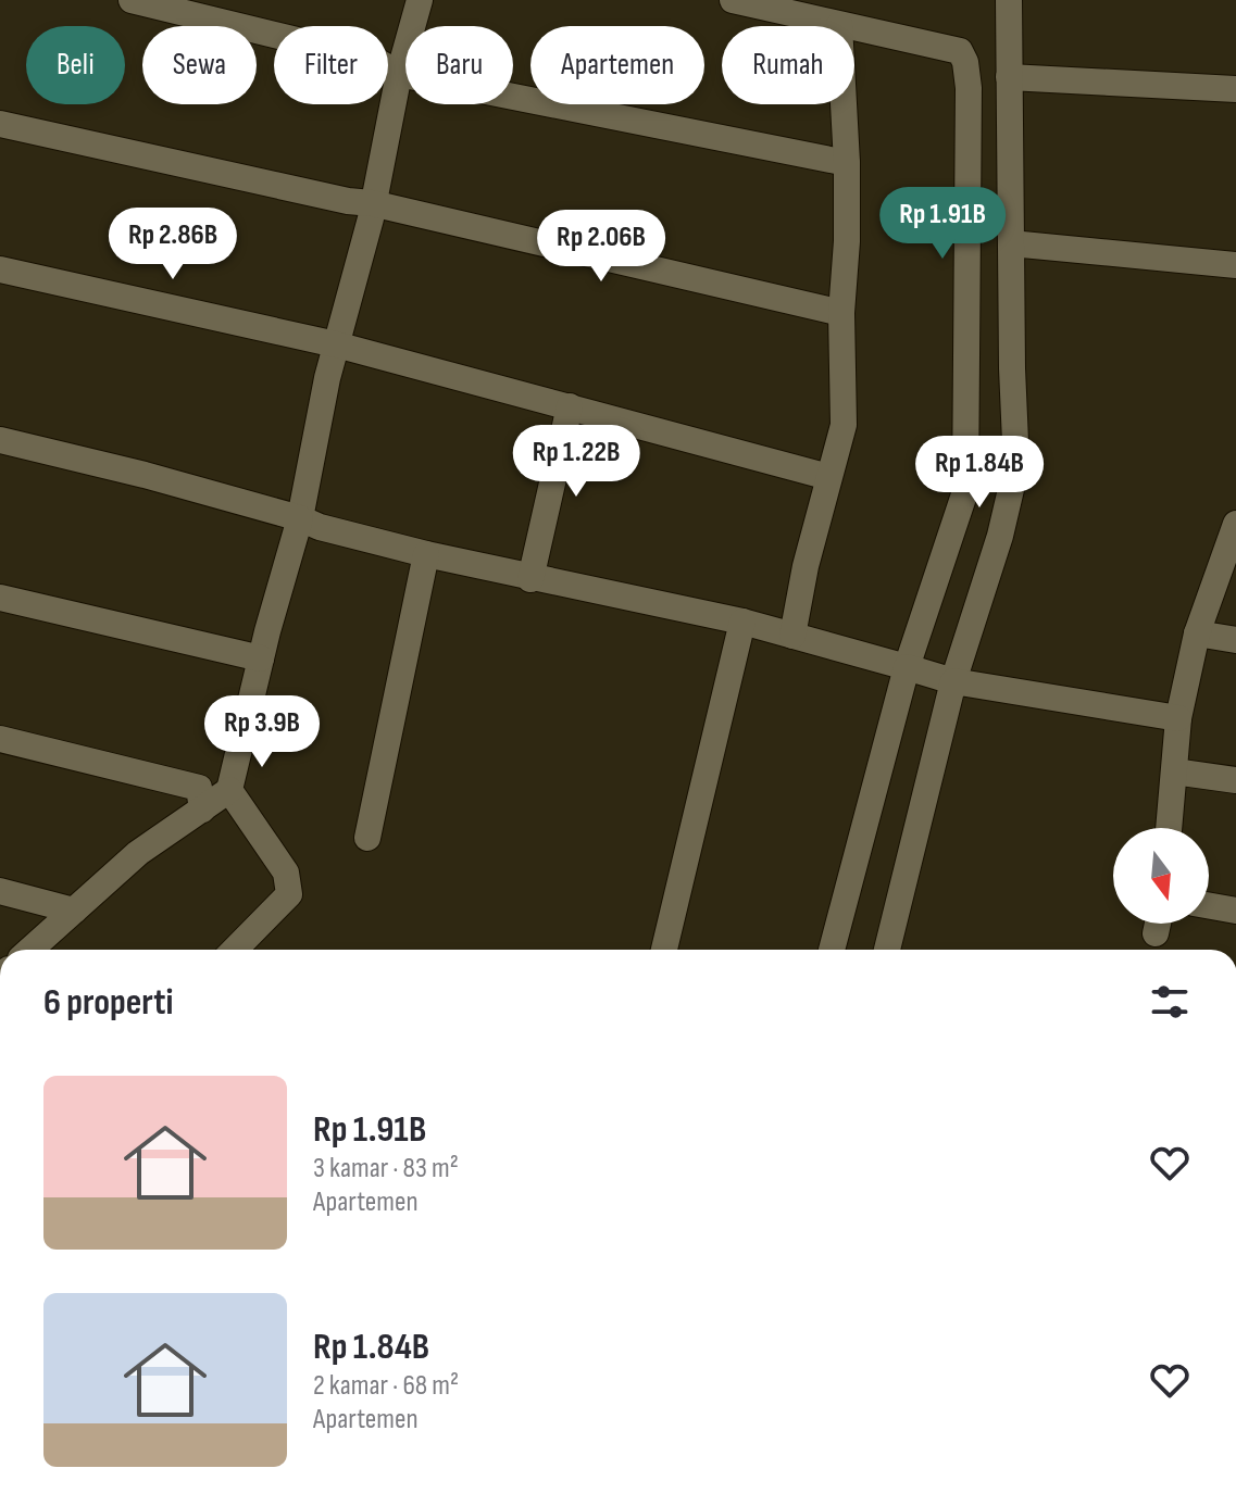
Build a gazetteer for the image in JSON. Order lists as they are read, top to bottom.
{
  "north": "bottom",
  "page": {
    "chip": [
      "Beli",
      "Sewa",
      "Filter",
      "Baru",
      "Apartemen",
      "Rumah"
    ],
    "price": [
      "Rp 1.91B",
      "Rp 2.86B",
      "Rp 2.06B",
      "Rp 1.22B",
      "Rp 1.84B",
      "Rp 3.9B"
    ],
    "heading": "6 properti",
    "list": [
      {
        "name": "Rp 1.91B",
        "note": "3 kamar · 83 m² · Apartemen"
      },
      {
        "name": "Rp 1.84B",
        "note": "2 kamar · 68 m² · Apartemen"
      }
    ]
  }
}
